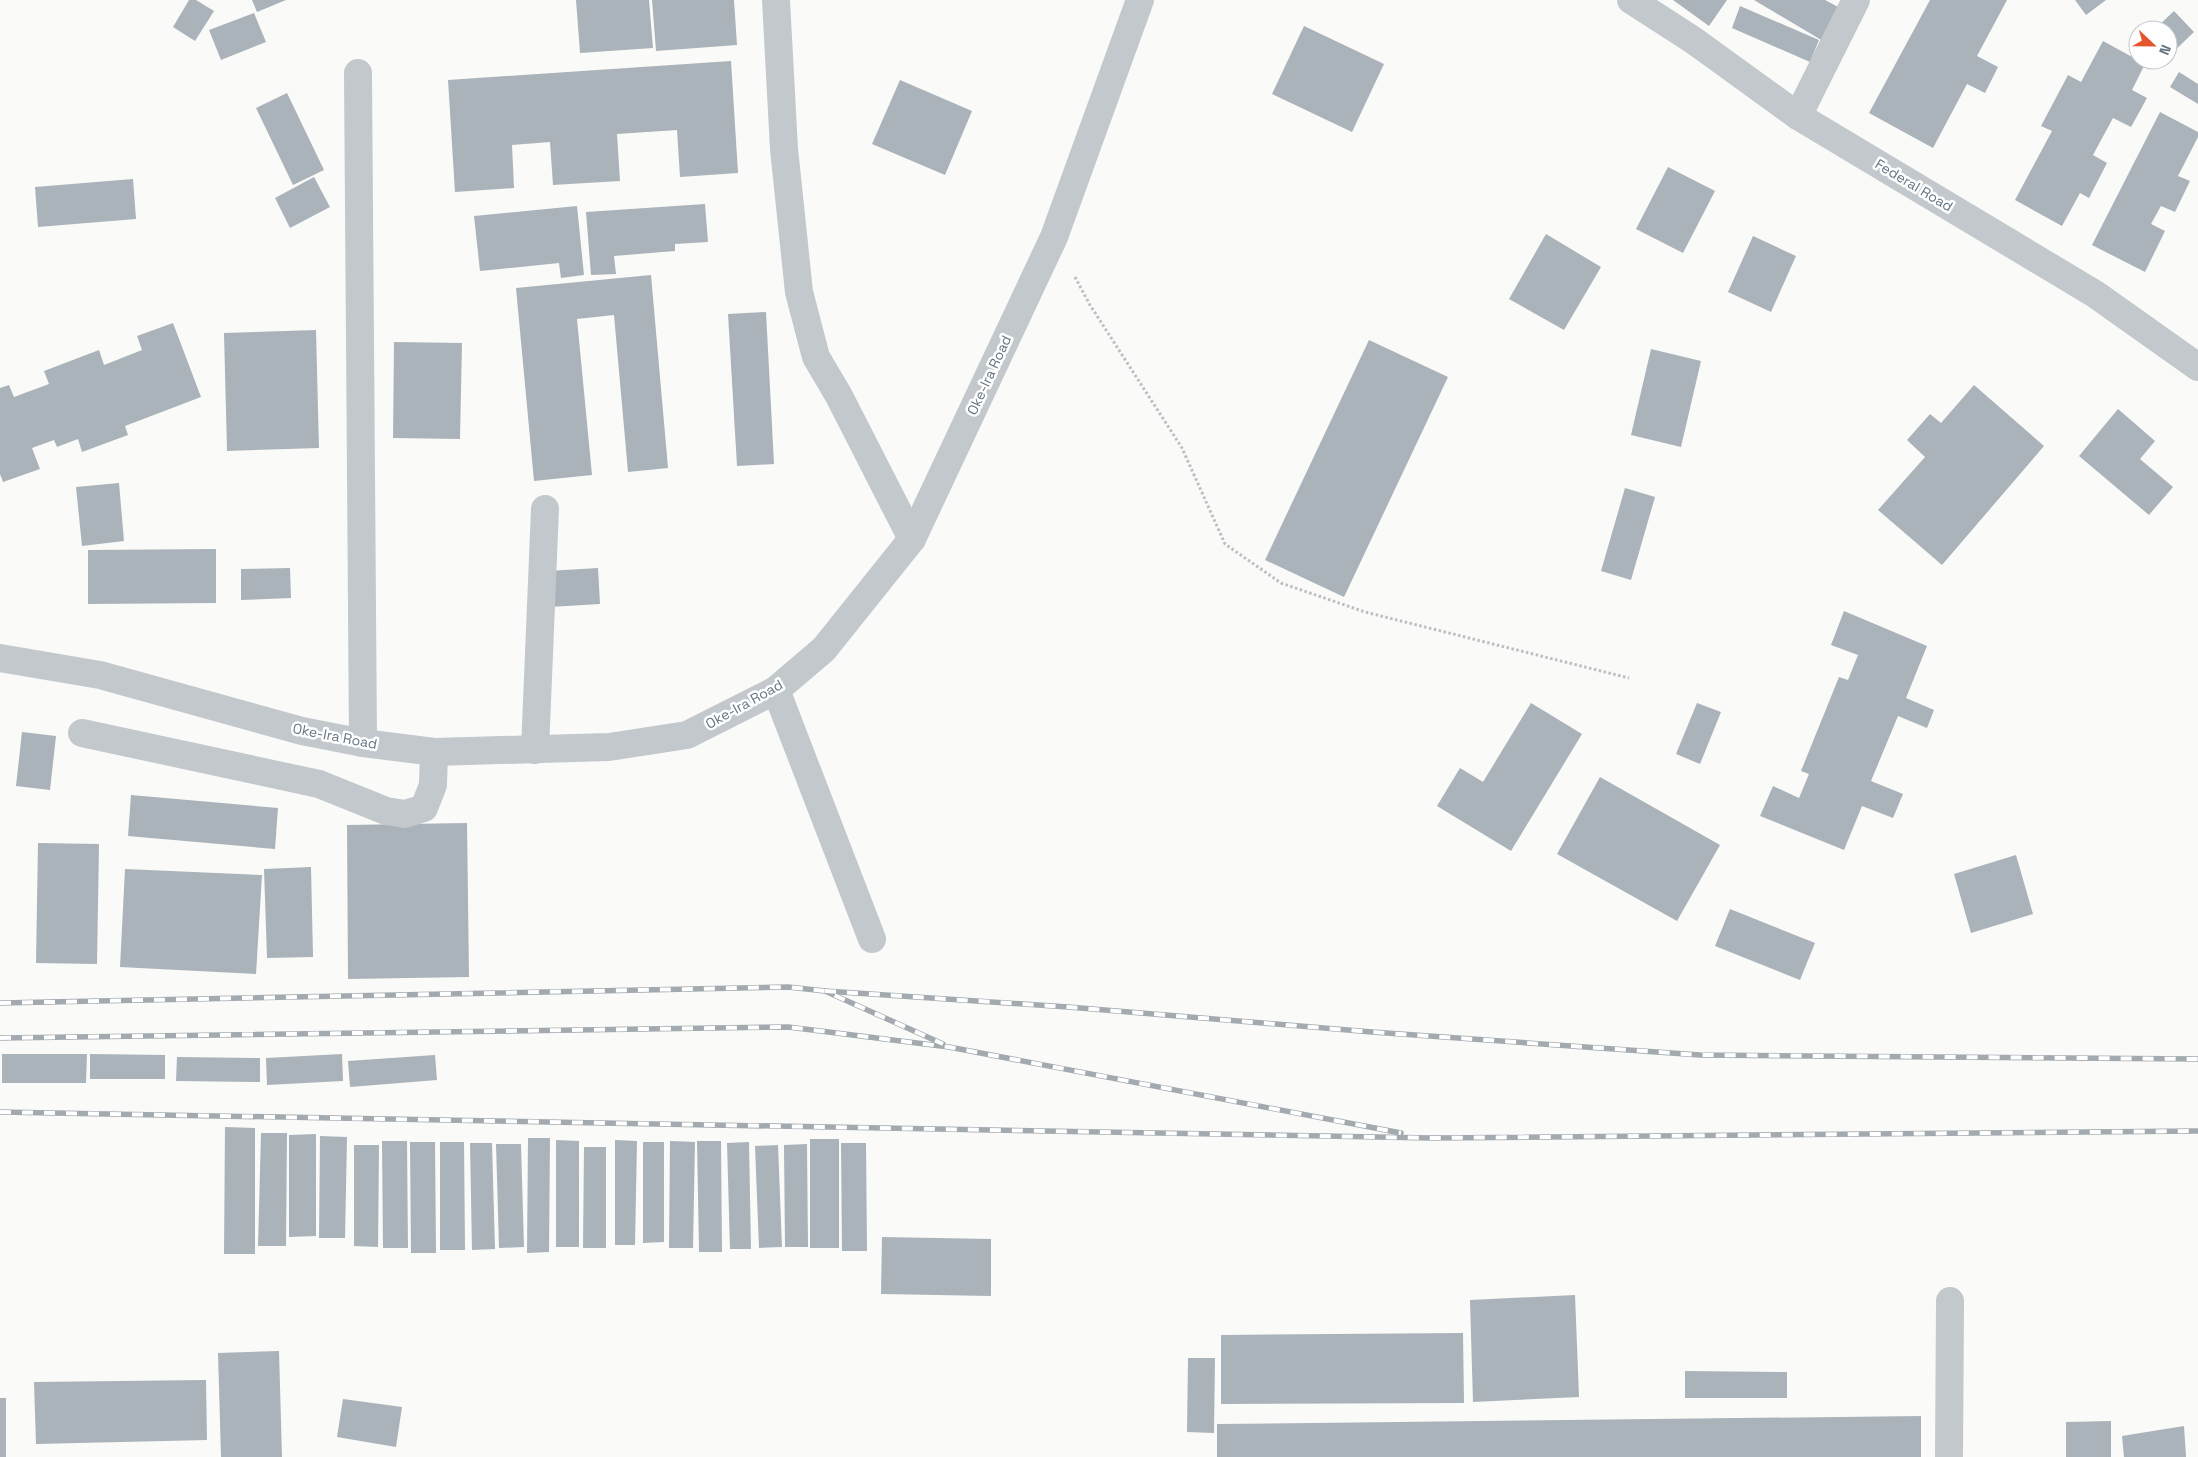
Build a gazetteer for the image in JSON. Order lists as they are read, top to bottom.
{
  "streets": {
    "street": ["Federal Road", "Oke-Ira Road"]
  },
  "north": "right"
}
